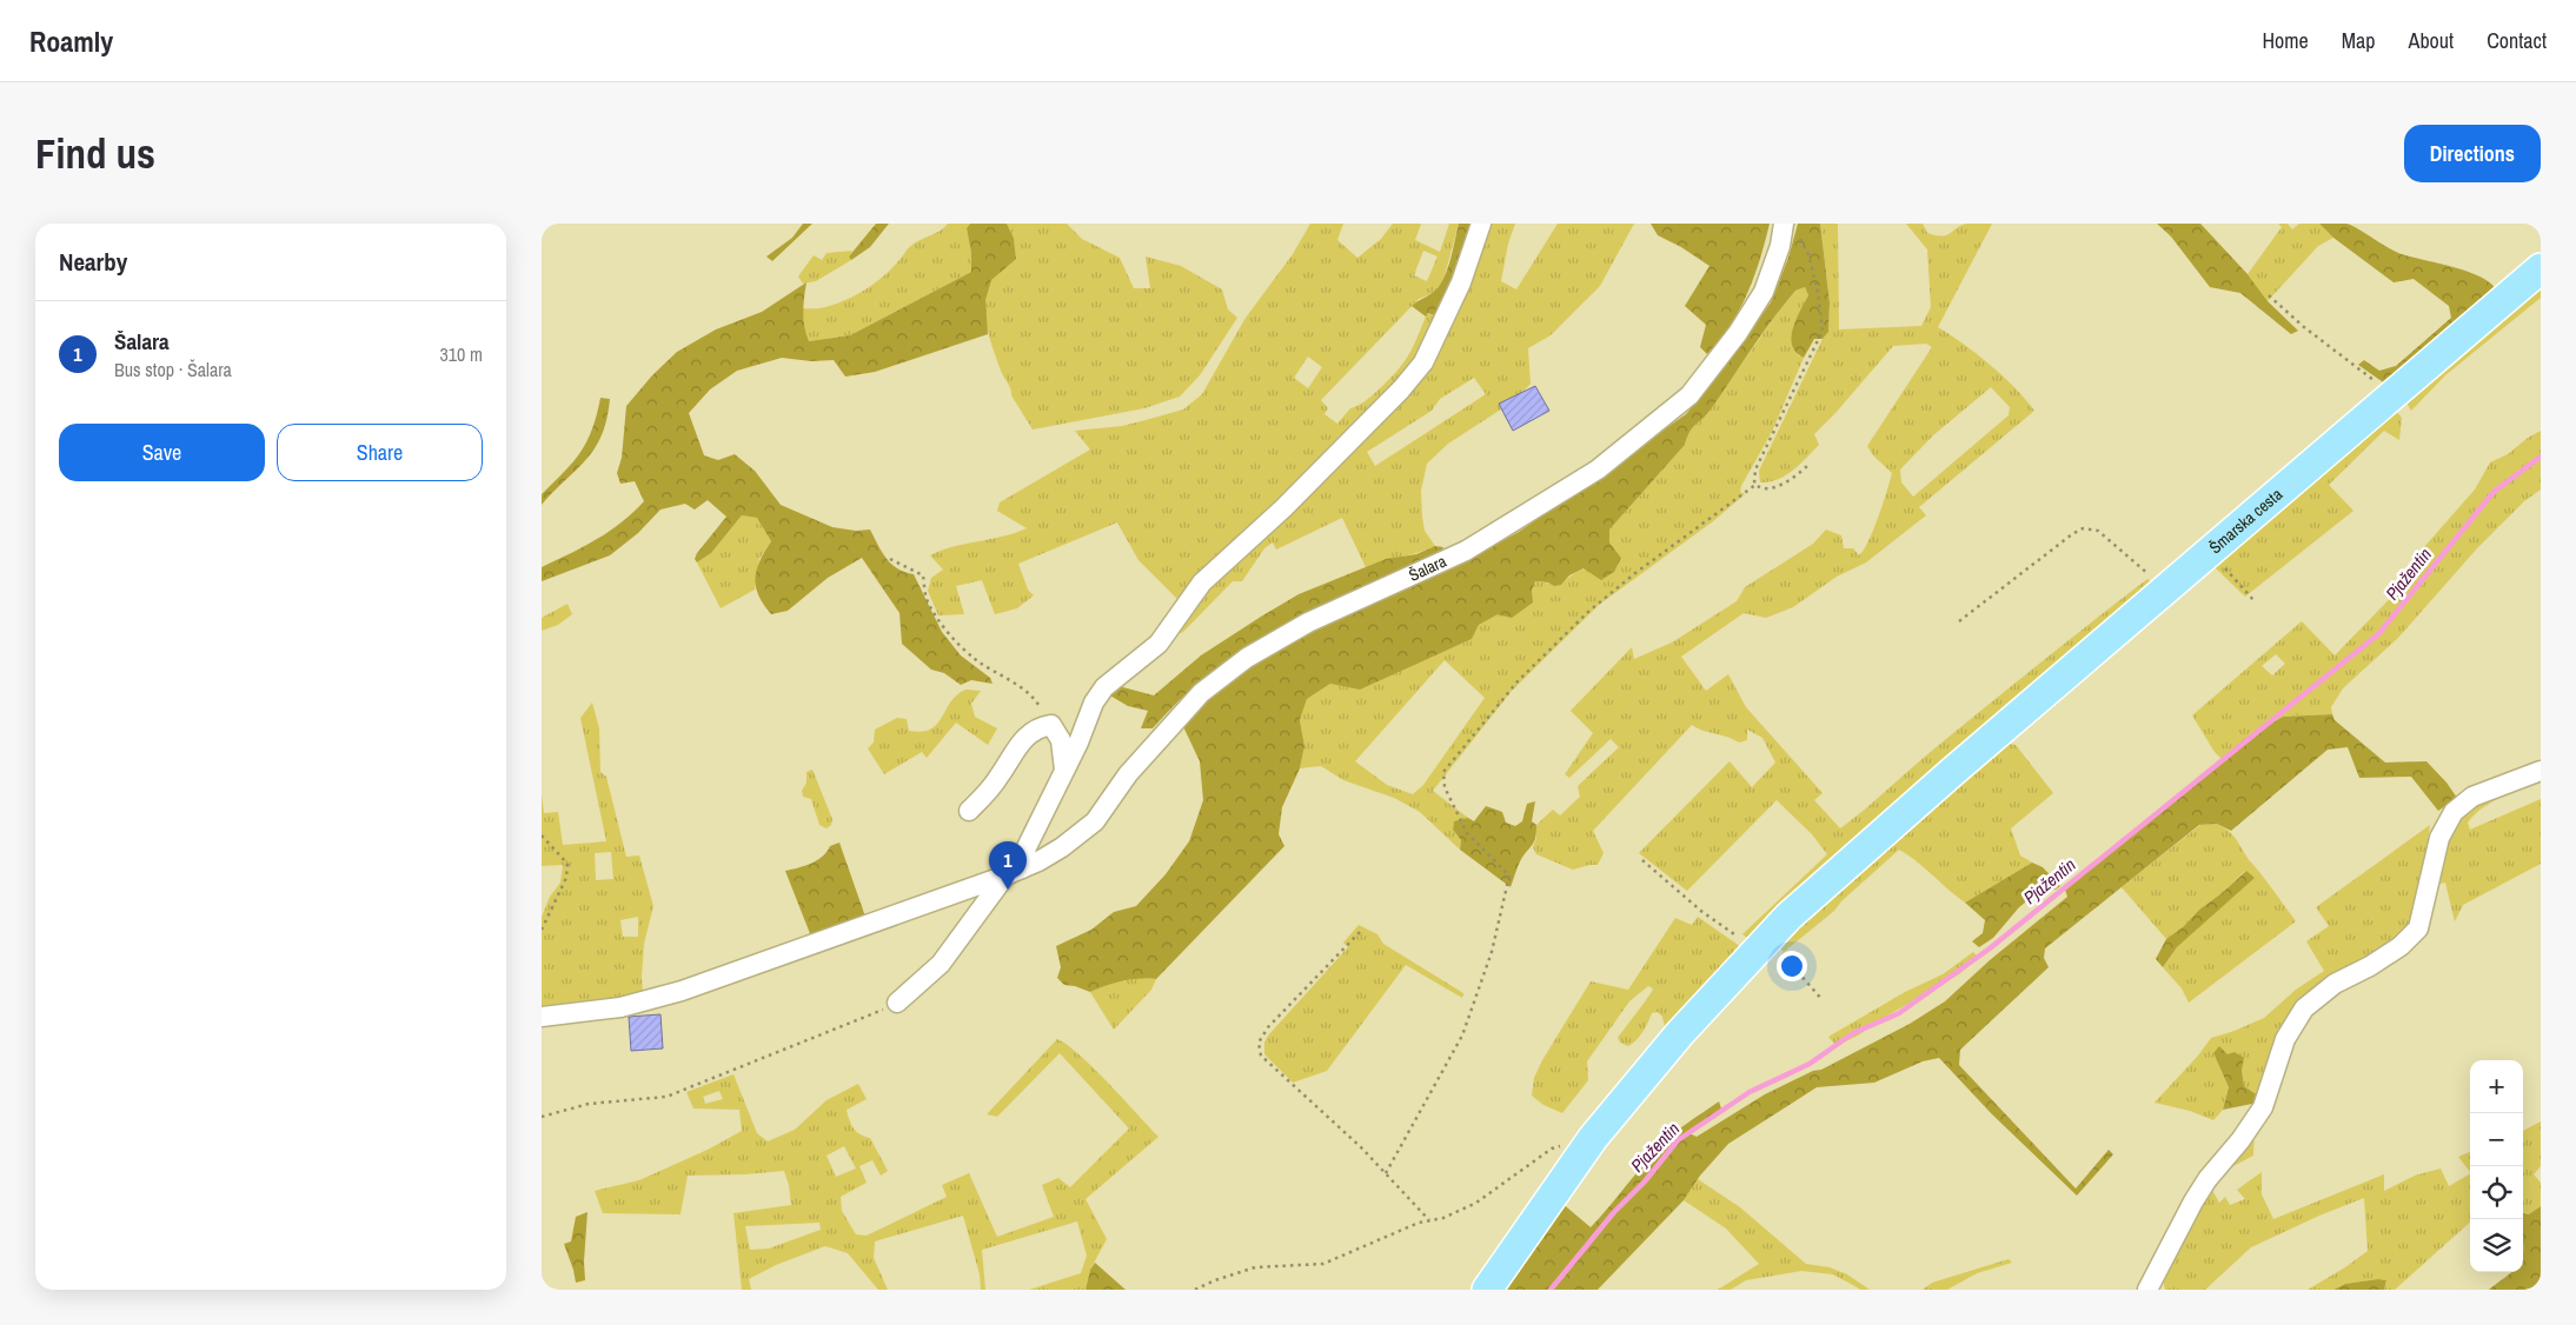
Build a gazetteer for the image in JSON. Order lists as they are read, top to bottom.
{
  "streets": {
    "main road": ["Šmarska cesta"],
    "street": ["Šalara"]
  },
  "water": ["Pjažentin"],
  "page": {
    "header": "Roamly",
    "nav": [
      "Home",
      "Map",
      "About",
      "Contact"
    ],
    "buttons": [
      "Directions",
      ["Save", "Share"]
    ],
    "title": "Find us",
    "heading": "Nearby",
    "list": [
      {
        "mark": "1",
        "name": "Šalara",
        "note": "Bus stop · Šalara",
        "value": "310 m"
      }
    ],
    "pins": "1",
    "map_buttons": ["+", "−"]
  }
}
